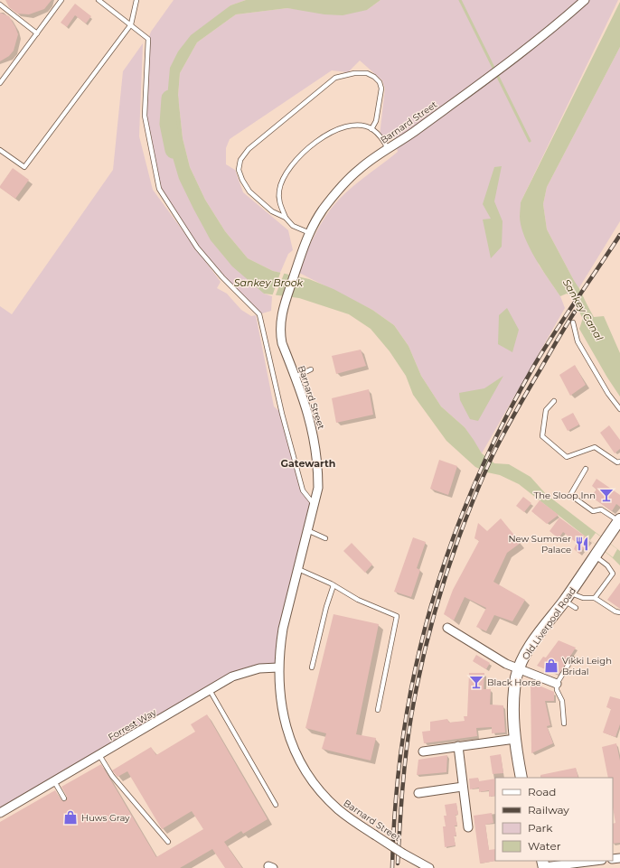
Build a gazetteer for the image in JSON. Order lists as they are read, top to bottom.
{
  "streets": {
    "street": ["Barnard Street", "Old Liverpool Road", "Forrest Way"]
  },
  "crossings": [
    ["Barnard Street", "Forrest Way"]
  ],
  "districts": ["Gatewarth"],
  "water": ["Sankey Brook", "Sankey Canal"],
  "places": {
    "bar": ["The Sloop Inn", "Black Horse"],
    "restaurant": ["New Summer Palace"],
    "shop": ["Vikki Leigh Bridal", "Huws Gray"]
  },
  "legend": [
    "Road",
    "Railway",
    "Park",
    "Water"
  ]
}
